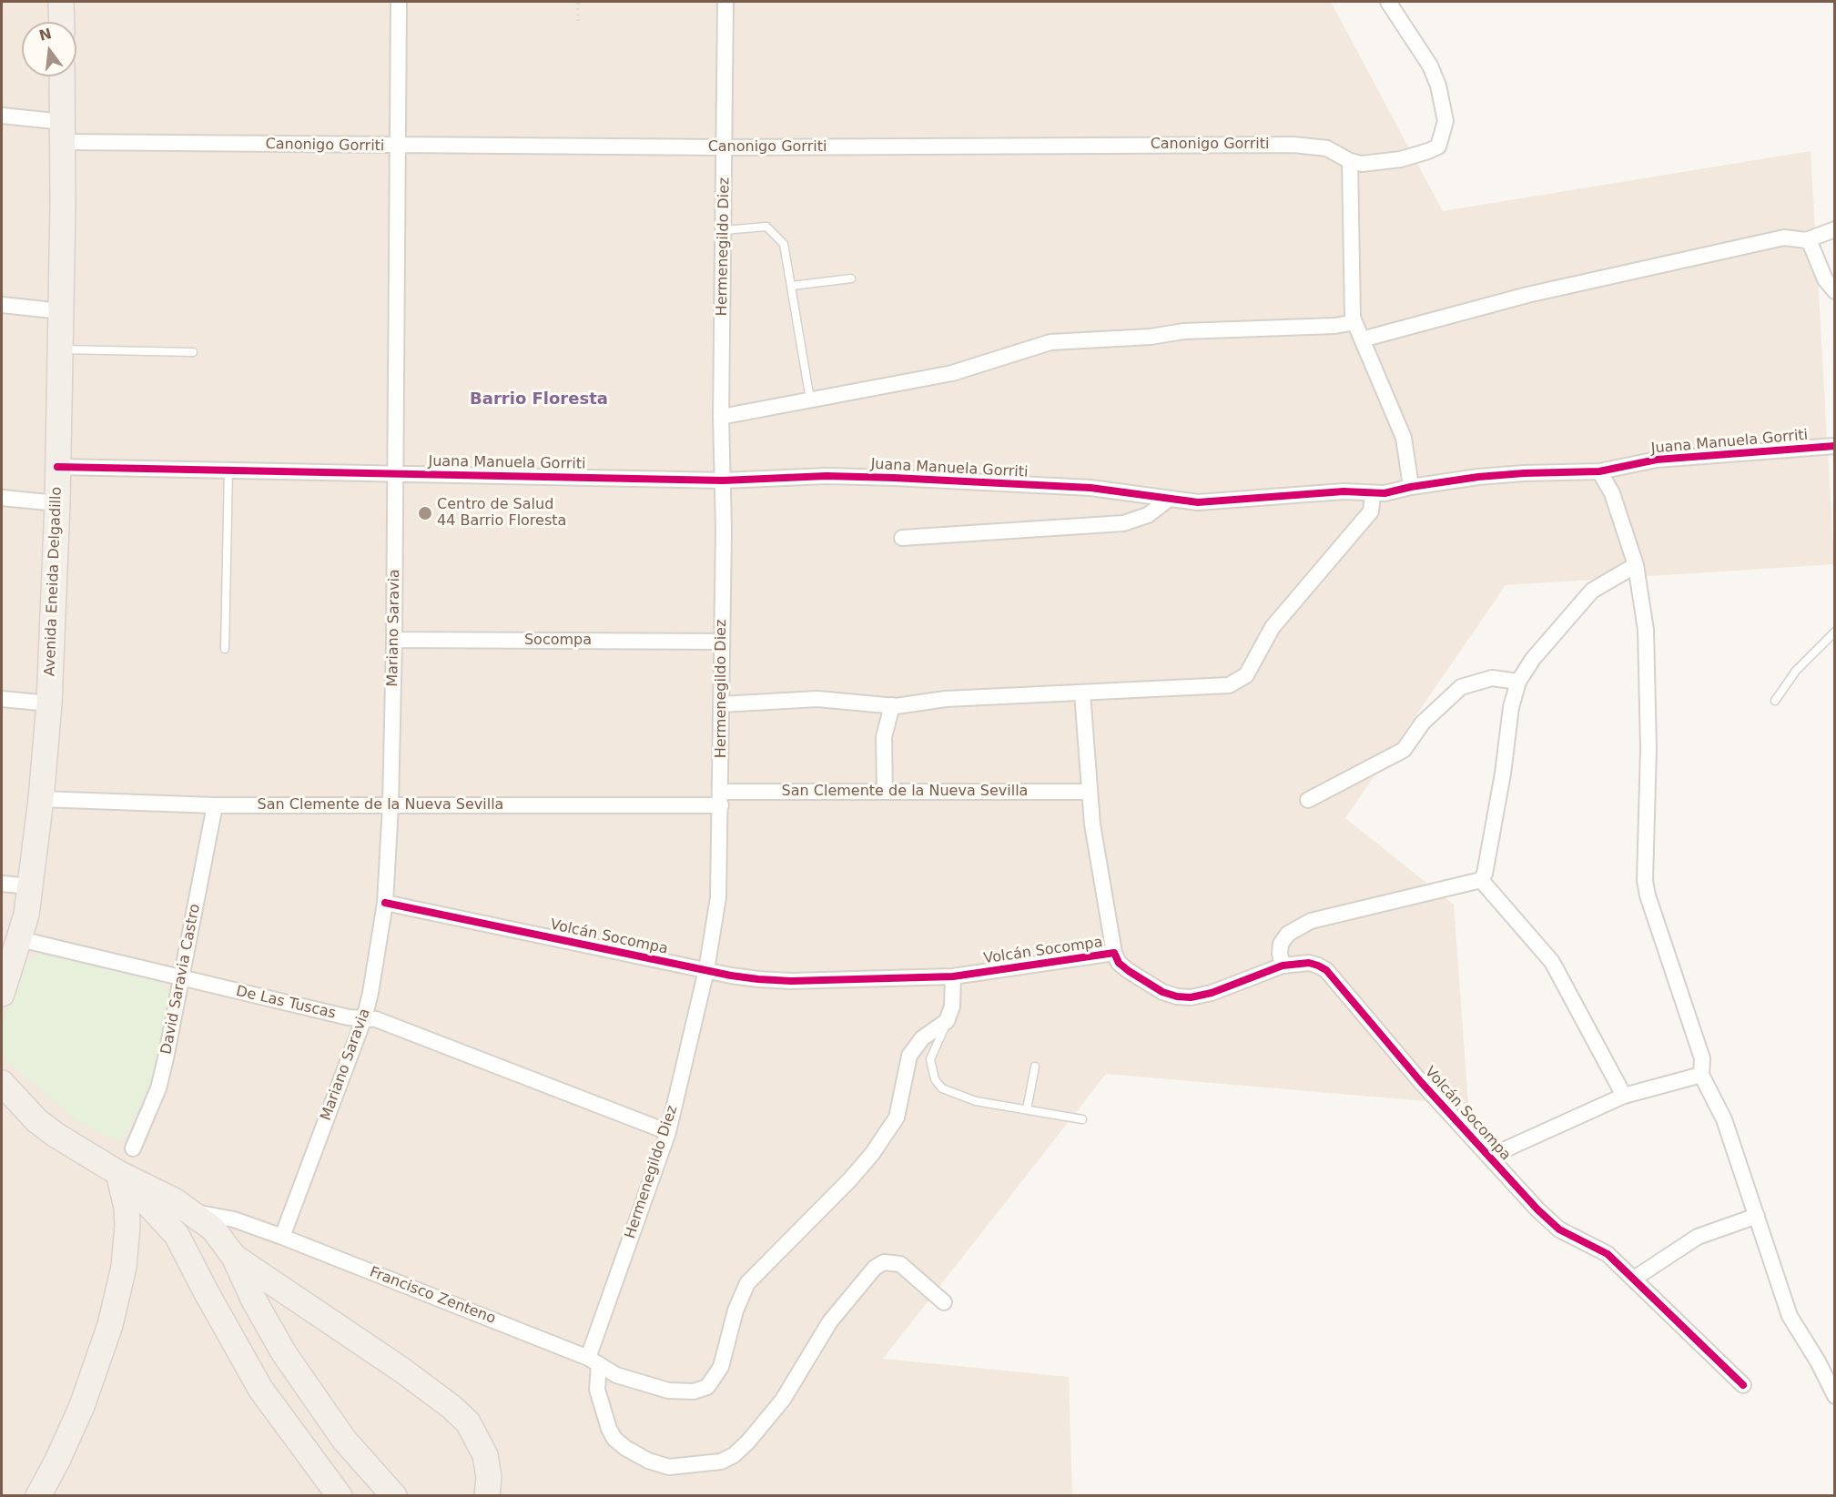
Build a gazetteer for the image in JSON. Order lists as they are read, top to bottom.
{
  "streets": {
    "main road": ["Avenida Eneida Delgadillo"],
    "street": [
      "Canonigo Gorriti",
      "Hermenegildo Diez",
      "Juana Manuela Gorriti",
      "Mariano Saravia",
      "Socompa",
      "San Clemente de la Nueva Sevilla",
      "Volcán Socompa",
      "David Saravia Castro",
      "De Las Tuscas",
      "Francisco Zenteno"
    ]
  },
  "crossings": [
    ["Canonigo Gorriti", "Hermenegildo Diez"],
    ["Canonigo Gorriti", "Avenida Eneida Delgadillo"],
    ["Canonigo Gorriti", "Mariano Saravia"],
    ["Hermenegildo Diez", "Juana Manuela Gorriti"],
    ["Hermenegildo Diez", "Socompa"],
    ["Hermenegildo Diez", "San Clemente de la Nueva Sevilla"],
    ["Hermenegildo Diez", "Volcán Socompa"],
    ["Hermenegildo Diez", "De Las Tuscas"],
    ["Hermenegildo Diez", "Francisco Zenteno"],
    ["Juana Manuela Gorriti", "Avenida Eneida Delgadillo"],
    ["Juana Manuela Gorriti", "Mariano Saravia"],
    ["Avenida Eneida Delgadillo", "San Clemente de la Nueva Sevilla"],
    ["Avenida Eneida Delgadillo", "De Las Tuscas"],
    ["Mariano Saravia", "Socompa"],
    ["Mariano Saravia", "San Clemente de la Nueva Sevilla"],
    ["Mariano Saravia", "Volcán Socompa"],
    ["Mariano Saravia", "De Las Tuscas"],
    ["Mariano Saravia", "Francisco Zenteno"],
    ["San Clemente de la Nueva Sevilla", "David Saravia Castro"],
    ["David Saravia Castro", "De Las Tuscas"]
  ],
  "districts": ["Barrio Floresta"],
  "places": ["Centro de Salud 44 Barrio Floresta"],
  "north": "top"
}
